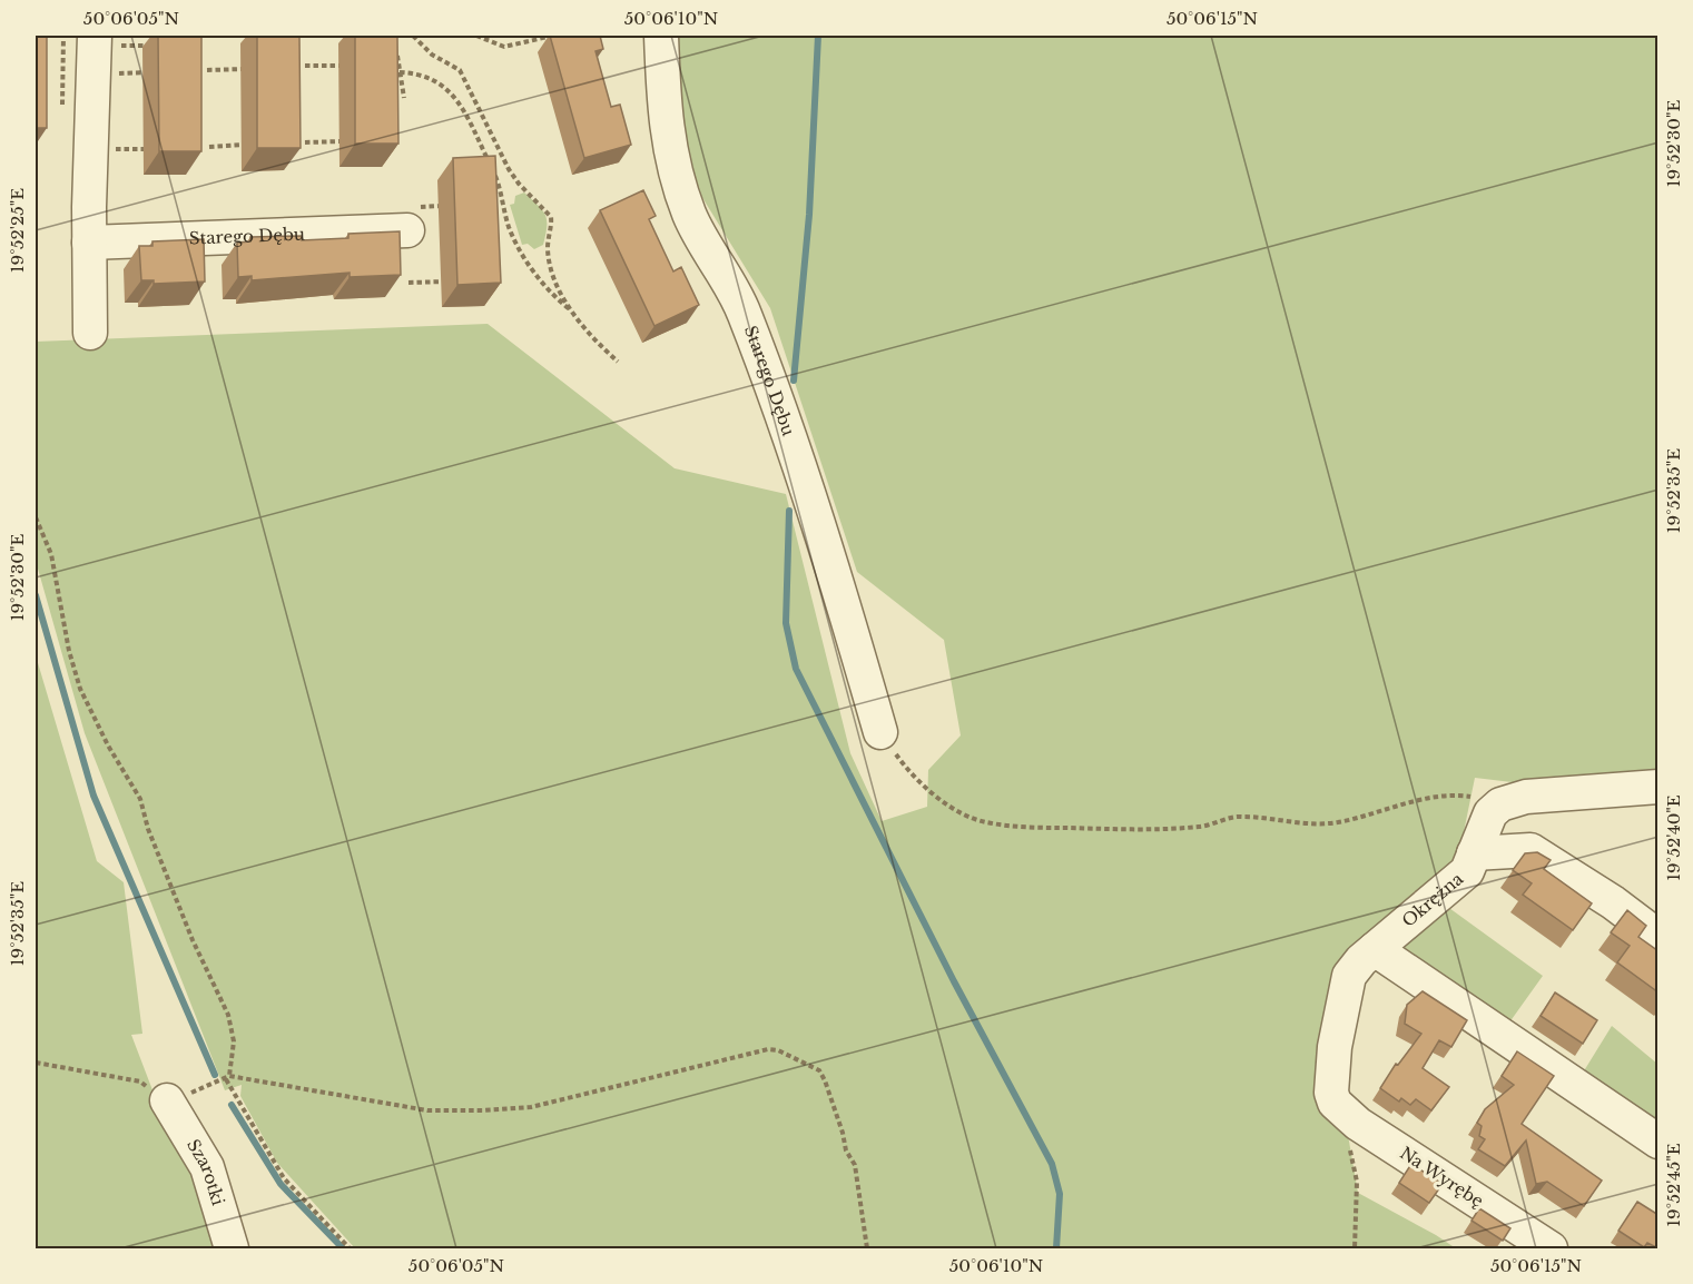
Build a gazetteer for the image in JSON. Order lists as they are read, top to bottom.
{
  "streets": {
    "street": [
      "Starego Dębu",
      "Okrężna",
      "Szarotki",
      "Na Wyrębę"
    ]
  },
  "crossings": [
    ["Okrężna", "Na Wyrębę"]
  ],
  "coordinates": [
    "50°06'05\"N",
    "50°06'10\"N",
    "50°06'15\"N",
    "19°52'30\"E",
    "19°52'25\"E",
    "19°52'35\"E",
    "19°52'40\"E",
    "19°52'45\"E"
  ]
}
